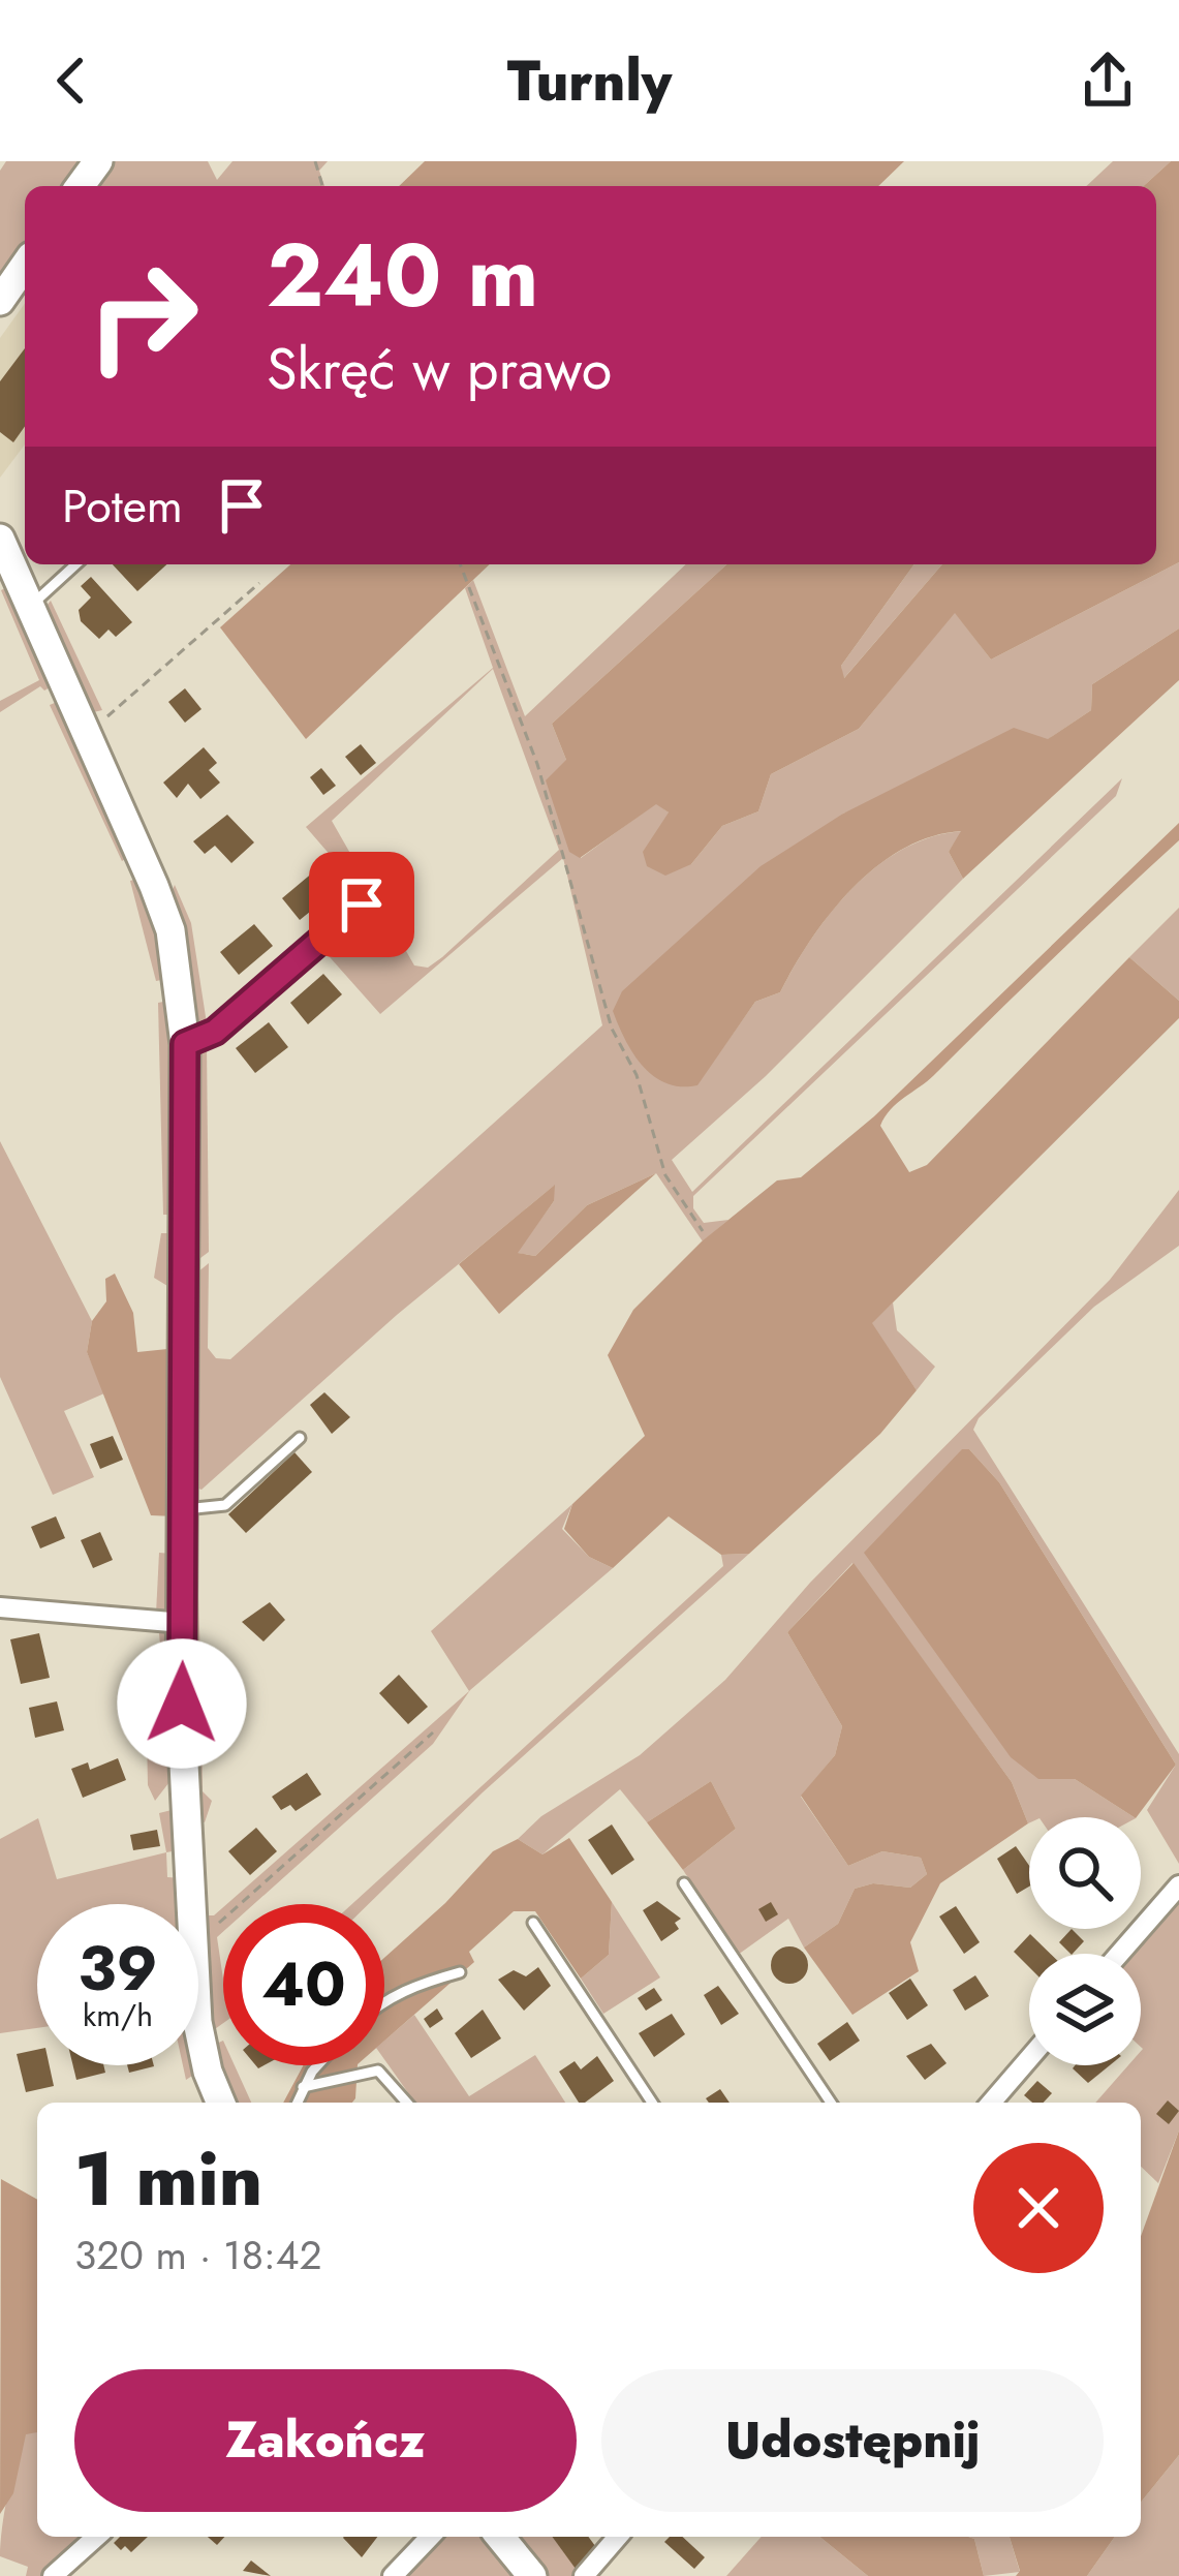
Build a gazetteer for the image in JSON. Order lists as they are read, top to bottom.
{
  "page": {
    "header": "Turnly",
    "turn": ["240 m", "Skręć w prawo"],
    "then": "Potem",
    "speed": "39 km/h",
    "limit": "40",
    "heading": ["1 min", "320 m · 18:42"],
    "buttons": ["Zakończ", "Udostępnij"]
  }
}
